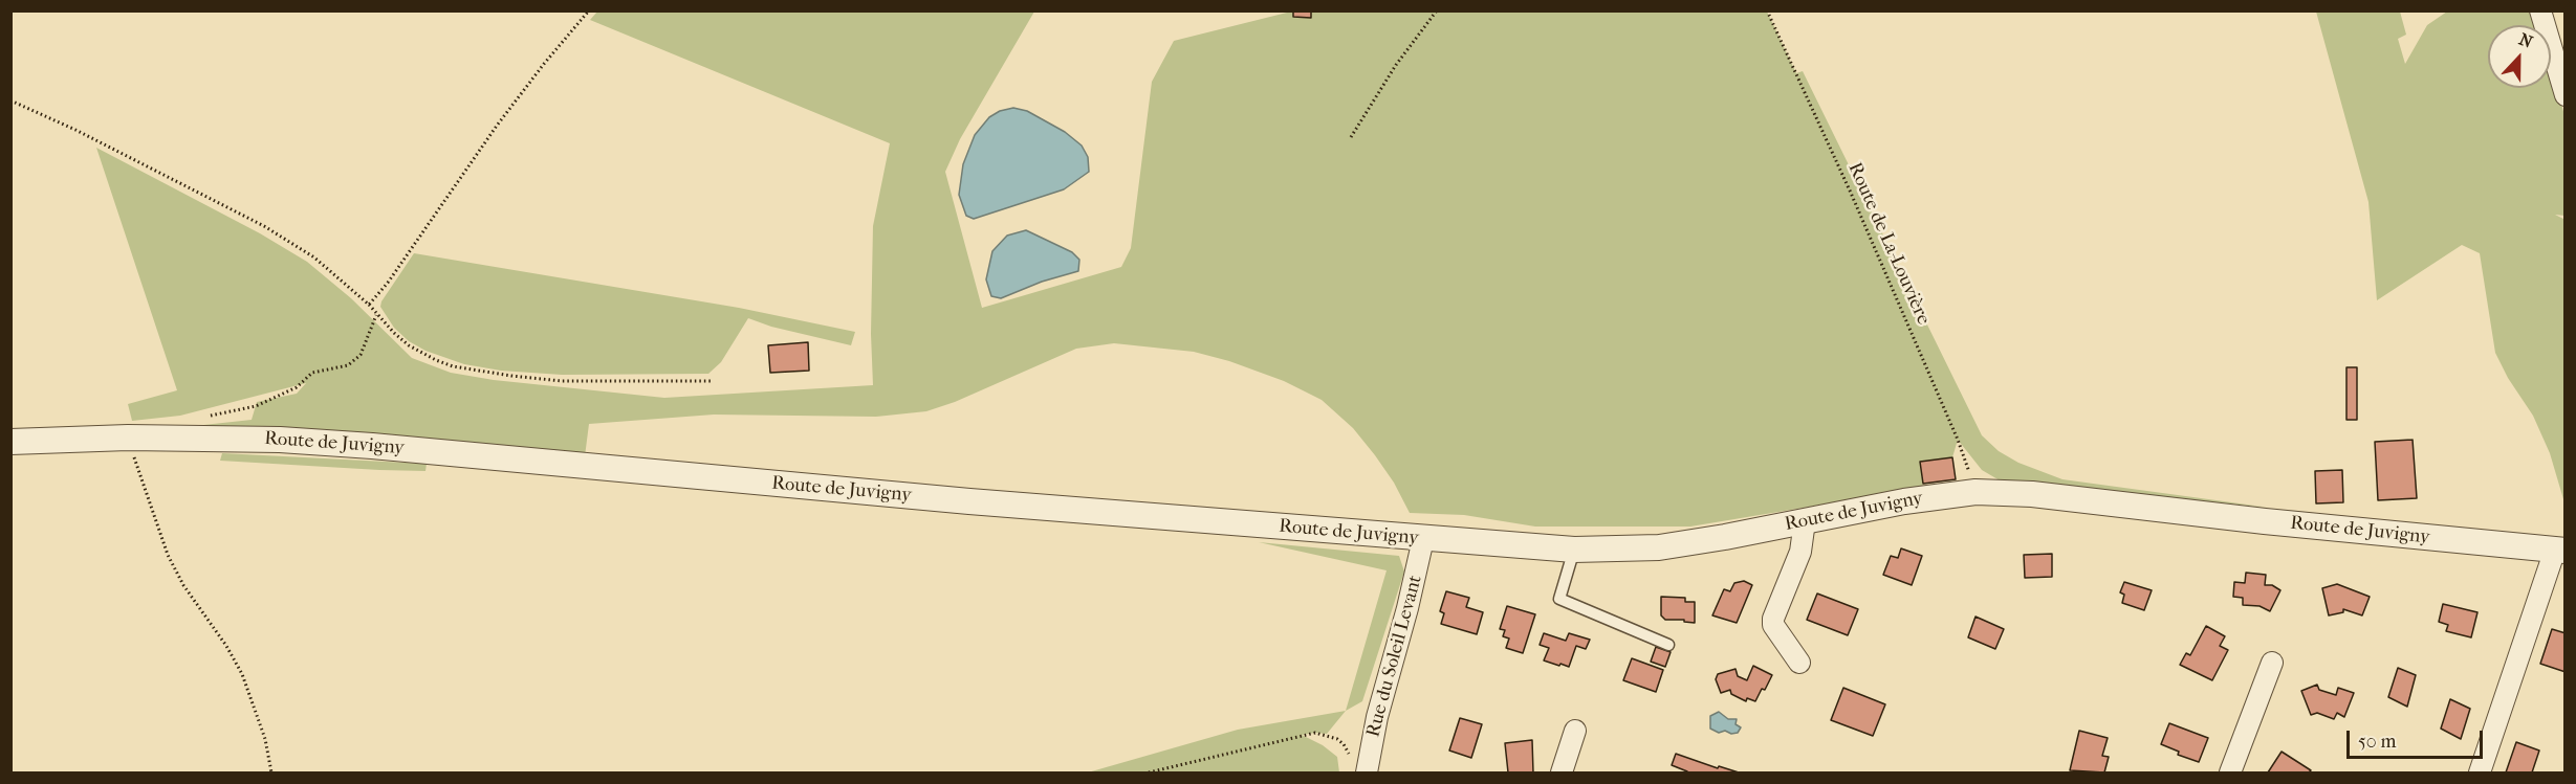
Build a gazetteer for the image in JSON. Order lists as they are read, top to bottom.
{
  "streets": {
    "street": ["Route de Juvigny", "Rue du Soleil Levant"],
    "path": ["Route de La-Louvière"]
  },
  "crossings": [
    ["Route de La-Louvière", "Route de Juvigny"],
    ["Route de Juvigny", "Rue du Soleil Levant"]
  ],
  "scale_bar": "50 m",
  "north": "top"
}
